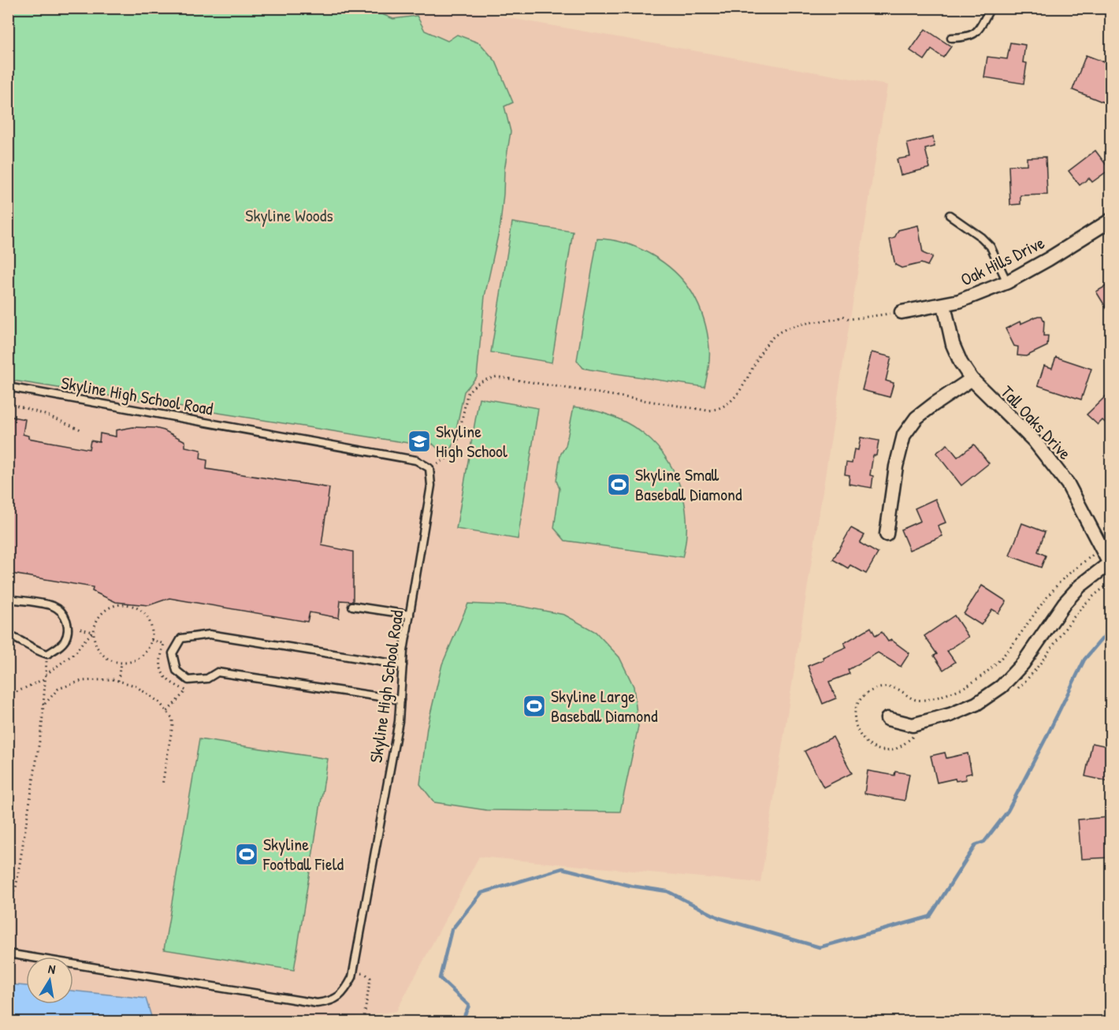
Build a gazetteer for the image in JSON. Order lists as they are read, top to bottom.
{
  "streets": {
    "street": ["Oak Hills Drive", "Tall Oaks Drive"],
    "lane": ["Skyline High School Road"]
  },
  "crossings": [
    ["Oak Hills Drive", "Tall Oaks Drive"]
  ],
  "parks": ["Skyline Woods"],
  "places": {
    "school or university": ["Skyline High School"],
    "sports": ["Skyline Small Baseball Diamond", "Skyline Large Baseball Diamond", "Skyline Football Field"]
  },
  "north": "top"
}
